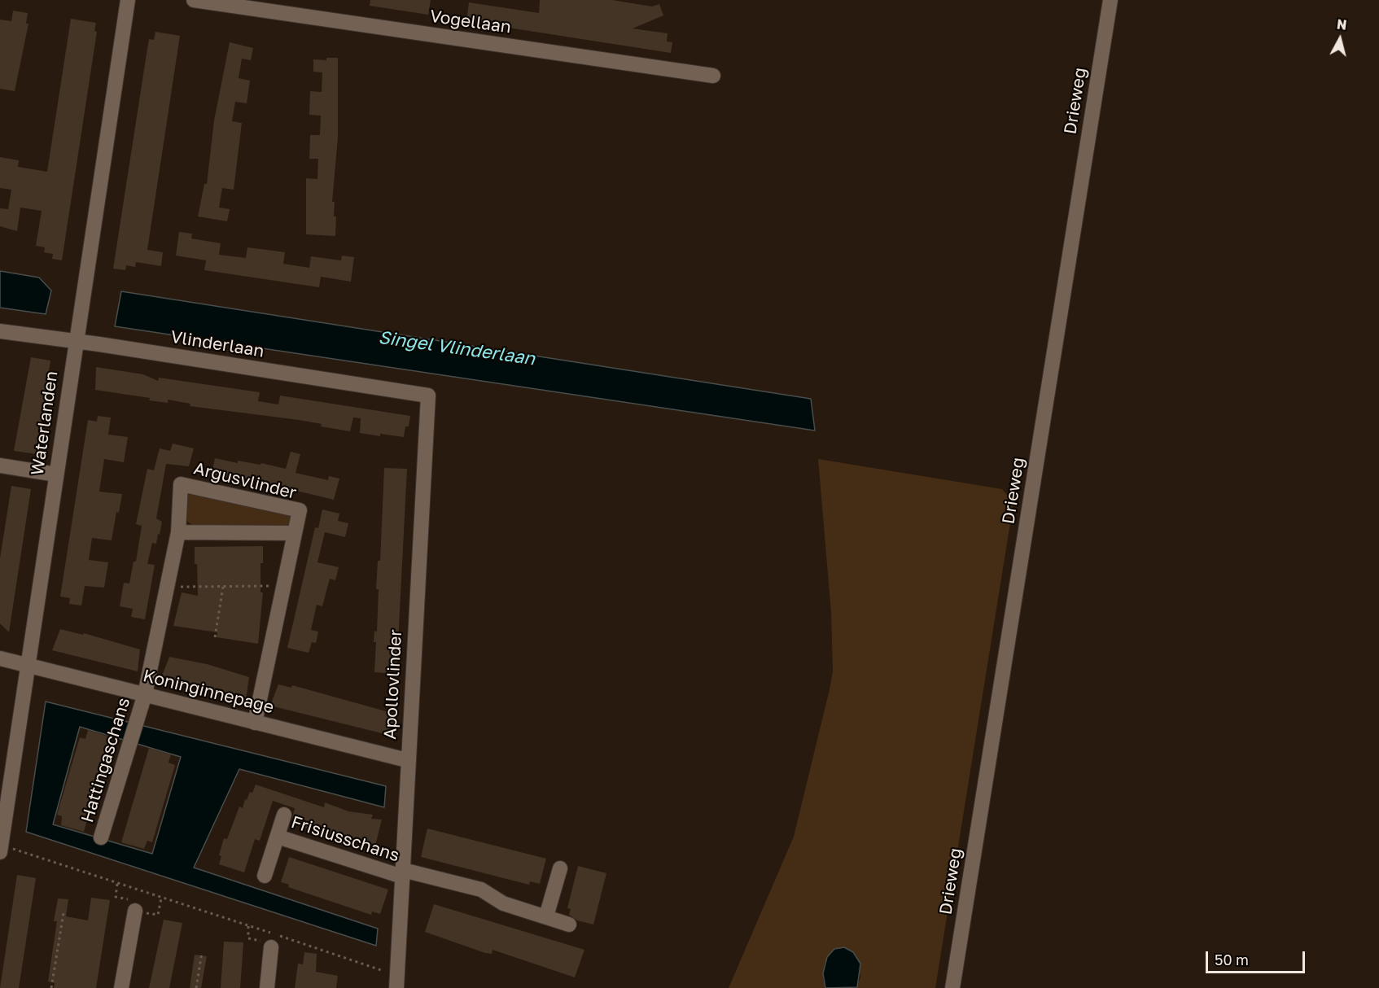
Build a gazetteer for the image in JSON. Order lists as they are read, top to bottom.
{
  "streets": {
    "street": [
      "Vogellaan",
      "Drieweg",
      "Vlinderlaan",
      "Waterlanden",
      "Argusvlinder",
      "Apollovlinder",
      "Koninginnepage",
      "Hattingaschans",
      "Frisiusschans"
    ]
  },
  "crossings": [
    ["Vlinderlaan", "Waterlanden"],
    ["Vlinderlaan", "Apollovlinder"],
    ["Waterlanden", "Koninginnepage"],
    ["Argusvlinder", "Koninginnepage"],
    ["Argusvlinder", "Hattingaschans"],
    ["Apollovlinder", "Koninginnepage"],
    ["Apollovlinder", "Frisiusschans"],
    ["Koninginnepage", "Hattingaschans"]
  ],
  "water": ["Singel Vlinderlaan"],
  "scale_bar": "50 m",
  "north": "top"
}
